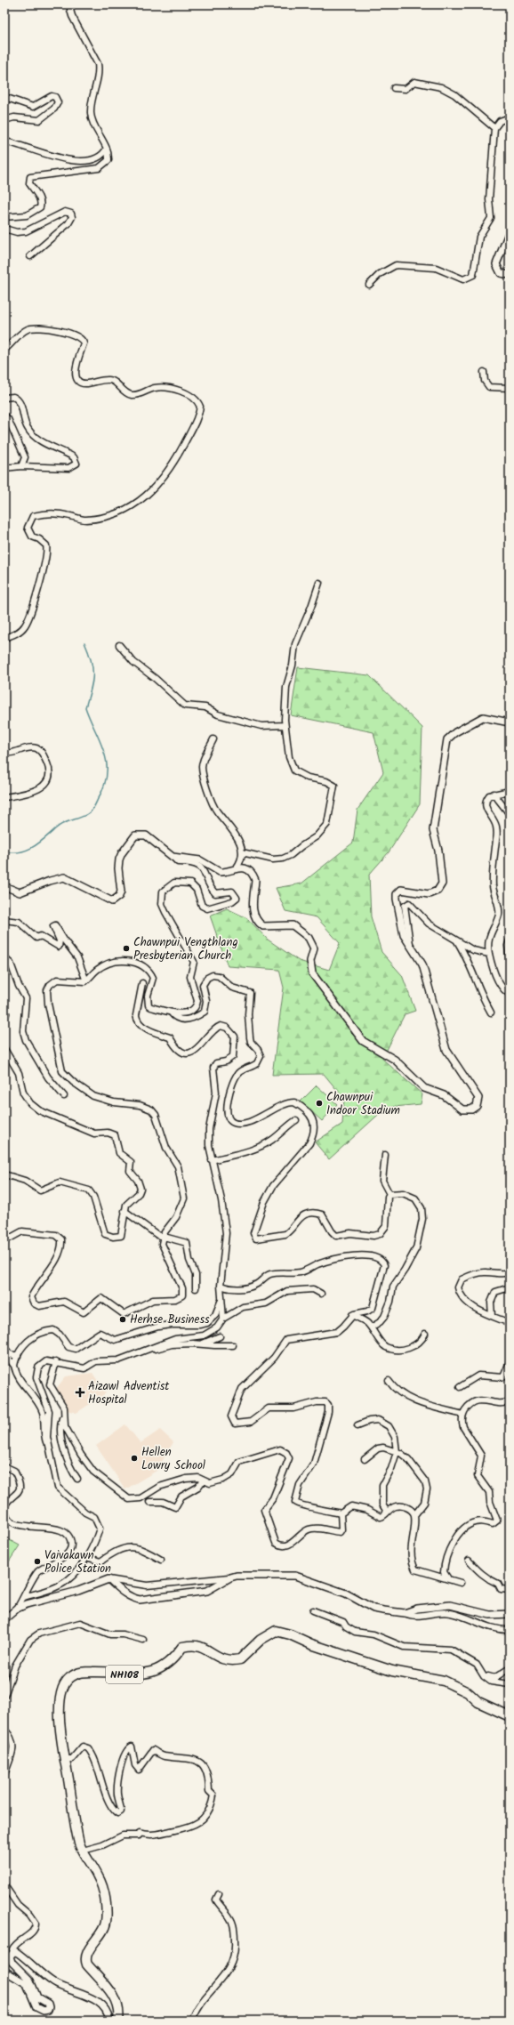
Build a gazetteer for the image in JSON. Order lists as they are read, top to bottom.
{
  "streets": {
    "highway": ["NH108"]
  },
  "places": {
    "other": [
      "Chawnpui Vengthlang Presbyterian Church",
      "Chawnpui Indoor Stadium",
      "Herhse Business",
      "Hellen Lowry School",
      "Vaivakawn Police Station"
    ],
    "health": ["Aizawl Adventist Hospital"]
  }
}
